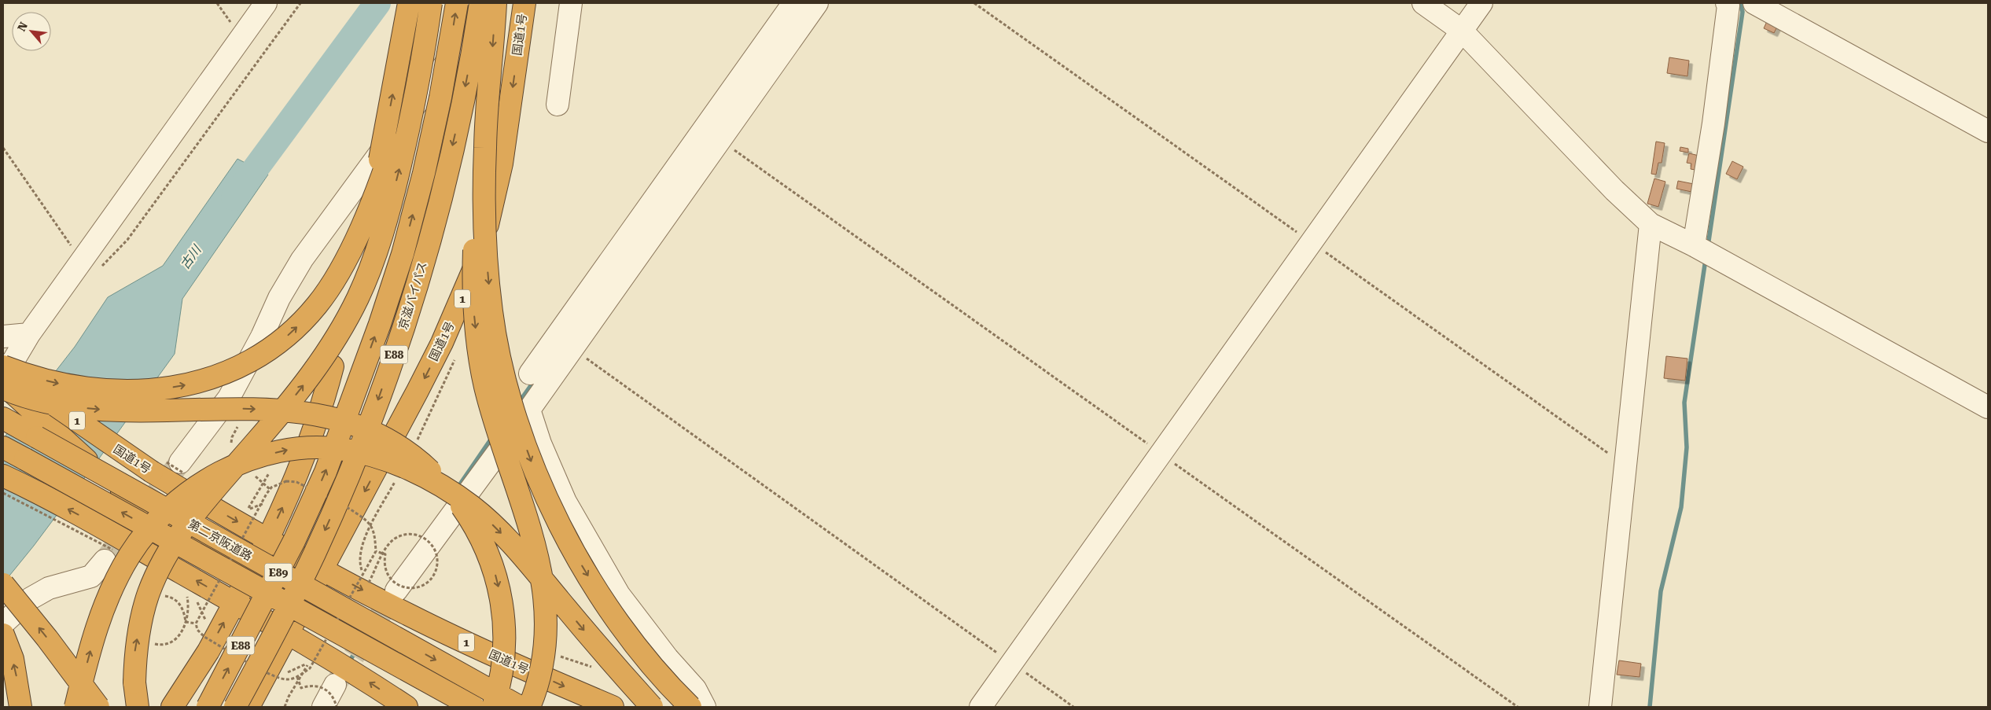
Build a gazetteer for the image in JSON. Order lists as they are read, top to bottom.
{
  "streets": {
    "highway": [
      "国道1号",
      "京滋バイパス",
      "1",
      "E88",
      "第二京阪道路",
      "E89"
    ]
  },
  "crossings": [
    ["国道1号", "京滋バイパス"],
    ["国道1号", "E88"],
    ["京滋バイパス", "E88"]
  ],
  "water": ["古川"],
  "north": "top left"
}
